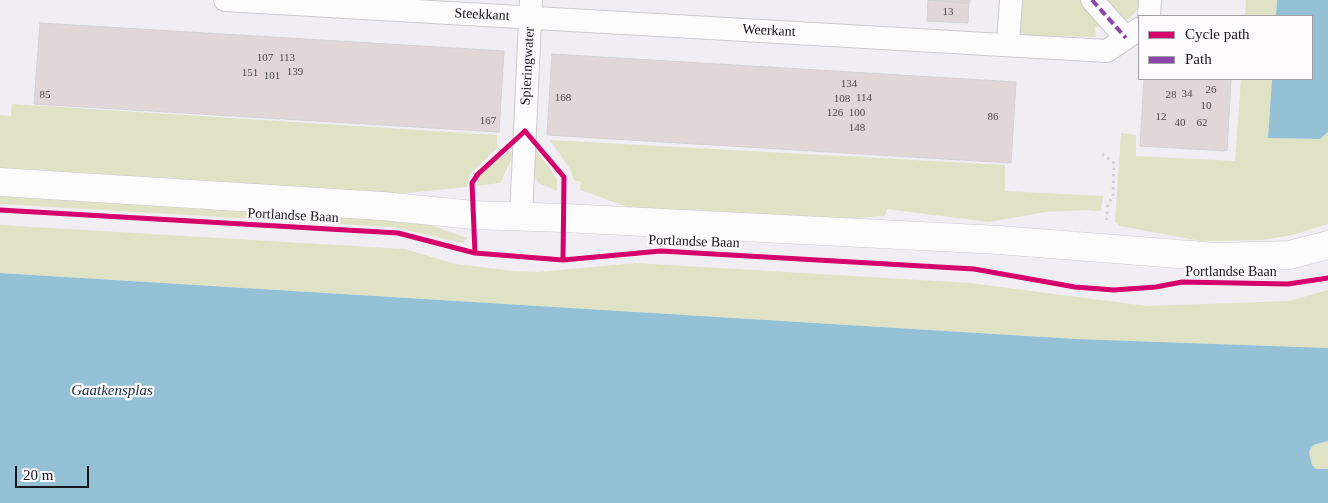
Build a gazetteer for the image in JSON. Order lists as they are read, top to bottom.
{
  "streets": {
    "street": [
      "Steekkant",
      "Weerkant",
      "Spieringwater",
      "Portlandse Baan"
    ]
  },
  "crossings": [
    ["Steekkant", "Weerkant"],
    ["Steekkant", "Spieringwater"],
    ["Weerkant", "Spieringwater"],
    ["Spieringwater", "Portlandse Baan"]
  ],
  "water": ["Gaatkensplas"],
  "house_numbers": [
    "13",
    "107",
    "113",
    "139",
    "151",
    "101",
    "134",
    "26",
    "34",
    "85",
    "28",
    "168",
    "114",
    "108",
    "10",
    "126",
    "100",
    "86",
    "12",
    "167",
    "40",
    "62",
    "148"
  ],
  "legend": ["Cycle path", "Path"],
  "scale_bar": "20 m"
}
